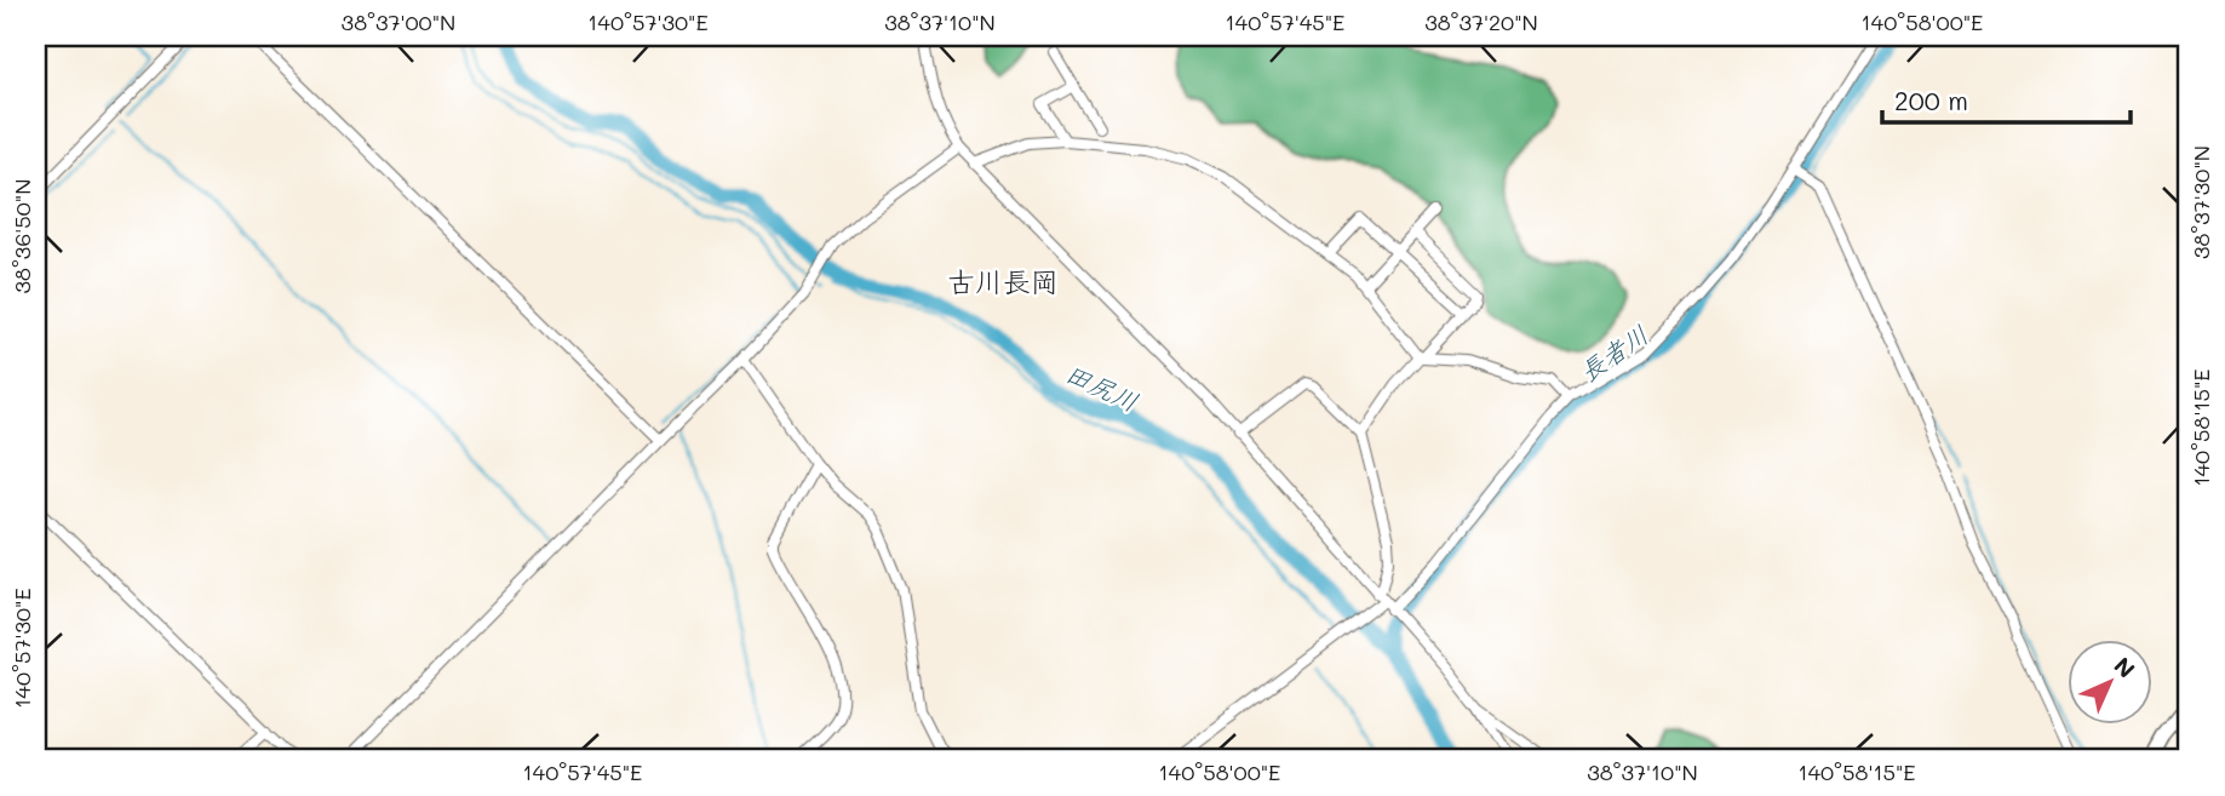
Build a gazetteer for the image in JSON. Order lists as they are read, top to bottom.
{
  "districts": ["古川長岡"],
  "water": ["長者川", "田尻川"],
  "scale_bar": "200 m",
  "north": "top right",
  "coordinates": [
    "38°37'00\"N",
    "140°57'30\"E",
    "38°37'10\"N",
    "140°57'45\"E",
    "38°37'20\"N",
    "140°58'00\"E",
    "38°37'30\"N",
    "38°36'50\"N",
    "140°58'15\"E"
  ]
}
